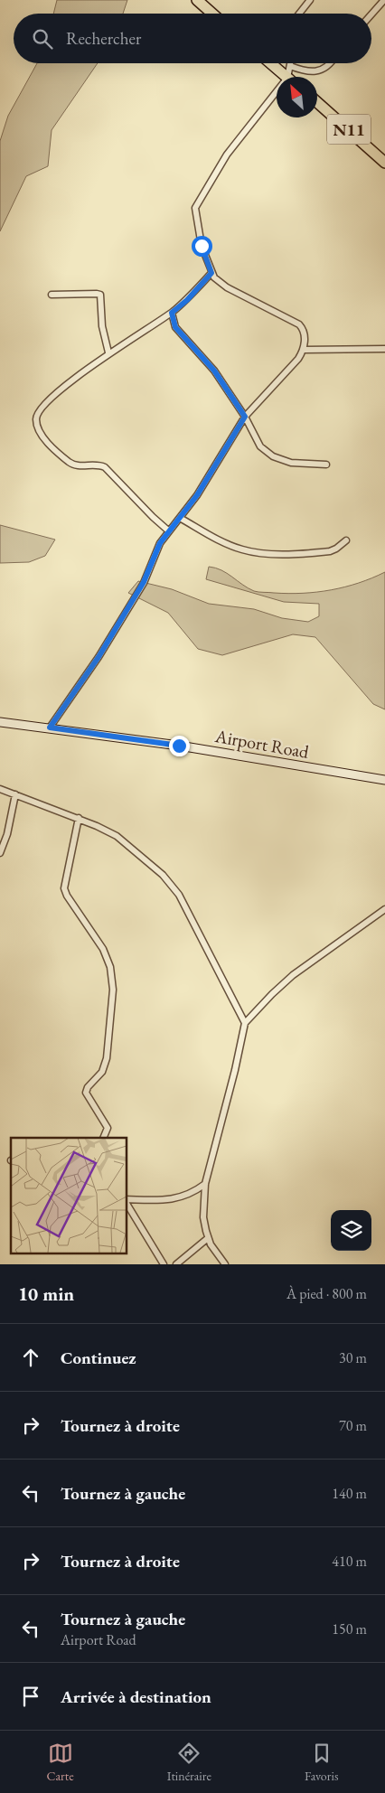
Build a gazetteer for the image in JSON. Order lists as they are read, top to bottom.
{
  "streets": {
    "highway": ["N11"],
    "main road": ["Airport Road"]
  },
  "north": "top left",
  "page": {
    "search": "Rechercher",
    "heading": ["10 min", "À pied · 800 m"],
    "list": [
      ["Continuez", "30 m"],
      ["Tournez à droite", "70 m"],
      ["Tournez à gauche", "140 m"],
      ["Tournez à droite", "410 m"],
      ["Tournez à gauche", "Airport Road", "150 m"],
      "Arrivée à destination"
    ],
    "nav": ["Carte", "Itinéraire", "Favoris"]
  }
}
